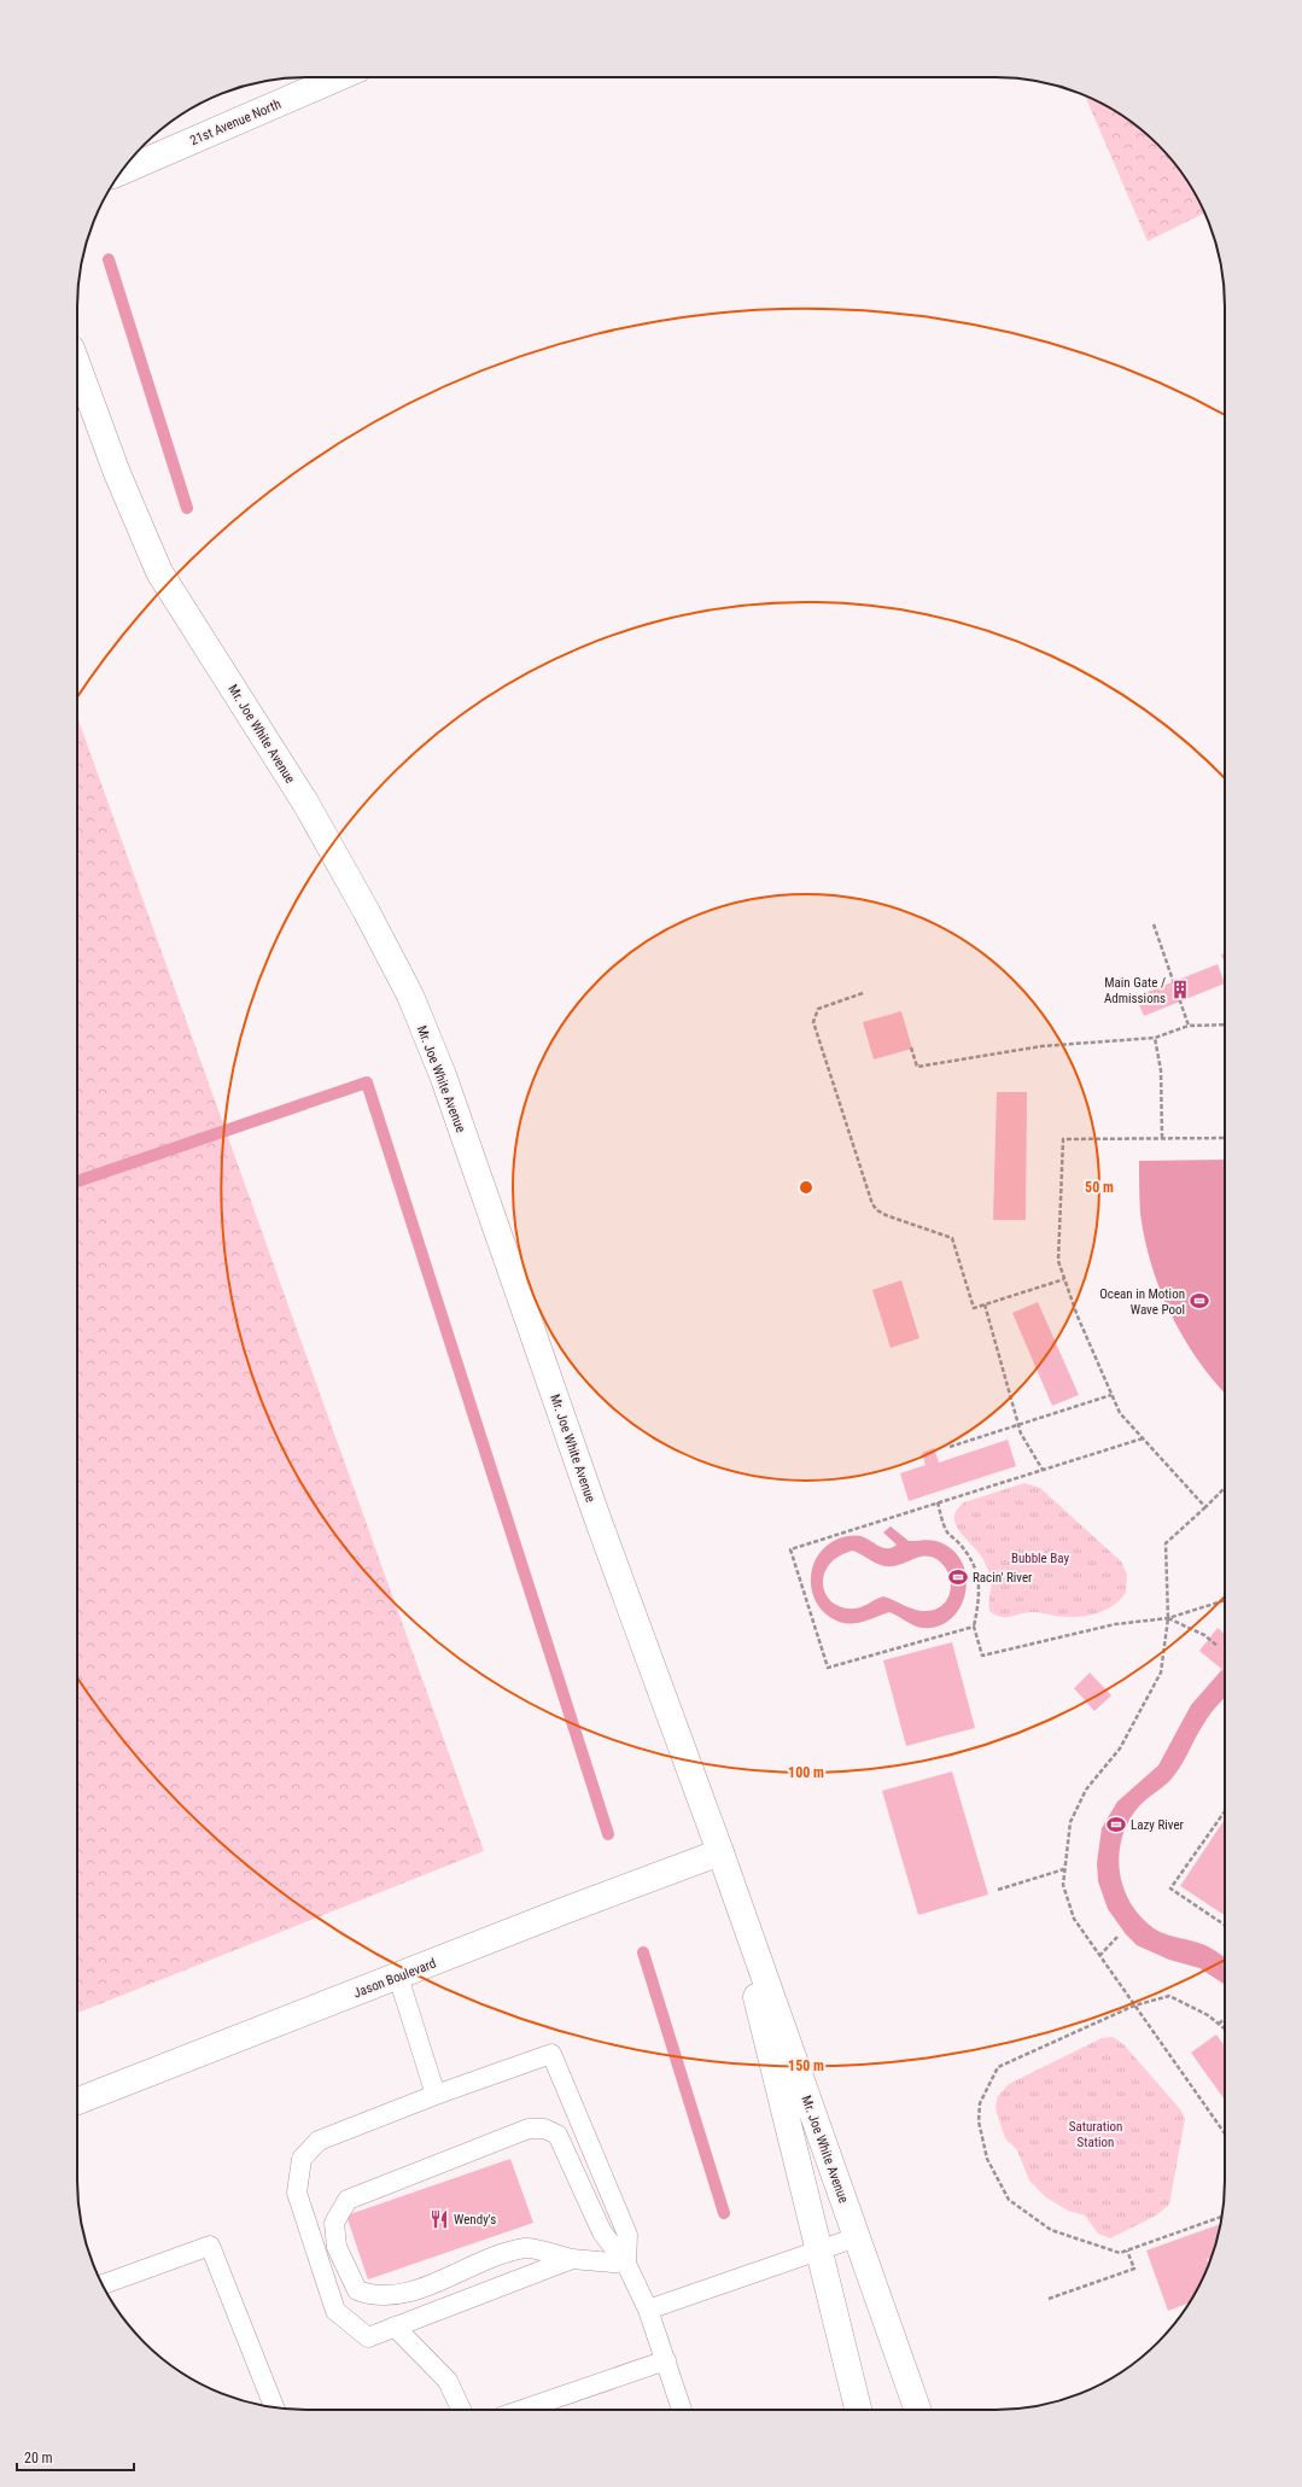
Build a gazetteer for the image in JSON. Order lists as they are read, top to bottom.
{
  "streets": {
    "street": ["21st Avenue North", "Mr. Joe White Avenue", "Jason Boulevard"]
  },
  "crossings": [
    ["Mr. Joe White Avenue", "Jason Boulevard"]
  ],
  "parks": ["Bubble Bay", "Saturation Station"],
  "places": {
    "building": ["Main Gate / Admissions"],
    "sports": ["Ocean in Motion Wave Pool", "Racin' River", "Lazy River"],
    "restaurant": ["Wendy's"]
  },
  "scale_bar": "20 m",
  "rings": ["50 m", "100 m", "150 m"]
}
